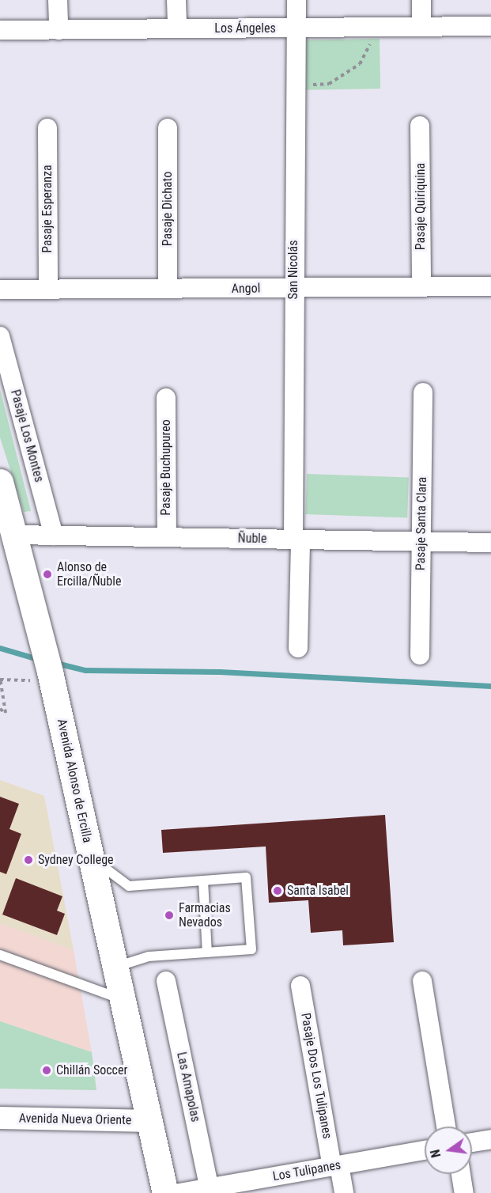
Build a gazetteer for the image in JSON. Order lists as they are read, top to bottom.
{
  "streets": {
    "main road": ["Avenida Alonso de Ercilla"],
    "street": [
      "Los Ángeles",
      "Pasaje Quiriquina",
      "Pasaje Esperanza",
      "Pasaje Dichato",
      "San Nicolás",
      "Angol",
      "Pasaje Los Montes",
      "Pasaje Buchupureo",
      "Pasaje Santa Clara",
      "Ñuble",
      "Pasaje Dos Los Tulipanes",
      "Las Amapolas",
      "Avenida Nueva Oriente",
      "Los Tulipanes"
    ]
  },
  "crossings": [
    ["Los Ángeles", "San Nicolás"],
    ["Pasaje Quiriquina", "Angol"],
    ["Pasaje Esperanza", "Angol"],
    ["Pasaje Dichato", "Angol"],
    ["San Nicolás", "Angol"],
    ["San Nicolás", "Ñuble"],
    ["Pasaje Los Montes", "Ñuble"],
    ["Pasaje Buchupureo", "Ñuble"],
    ["Pasaje Santa Clara", "Ñuble"],
    ["Ñuble", "Avenida Alonso de Ercilla"],
    ["Avenida Alonso de Ercilla", "Avenida Nueva Oriente"],
    ["Pasaje Dos Los Tulipanes", "Los Tulipanes"],
    ["Las Amapolas", "Los Tulipanes"]
  ],
  "places": [
    "Alonso de Ercilla/Ñuble",
    "Sydney College",
    "Santa Isabel",
    "Farmacias Nevados",
    "Chillán Soccer"
  ],
  "north": "left"
}
